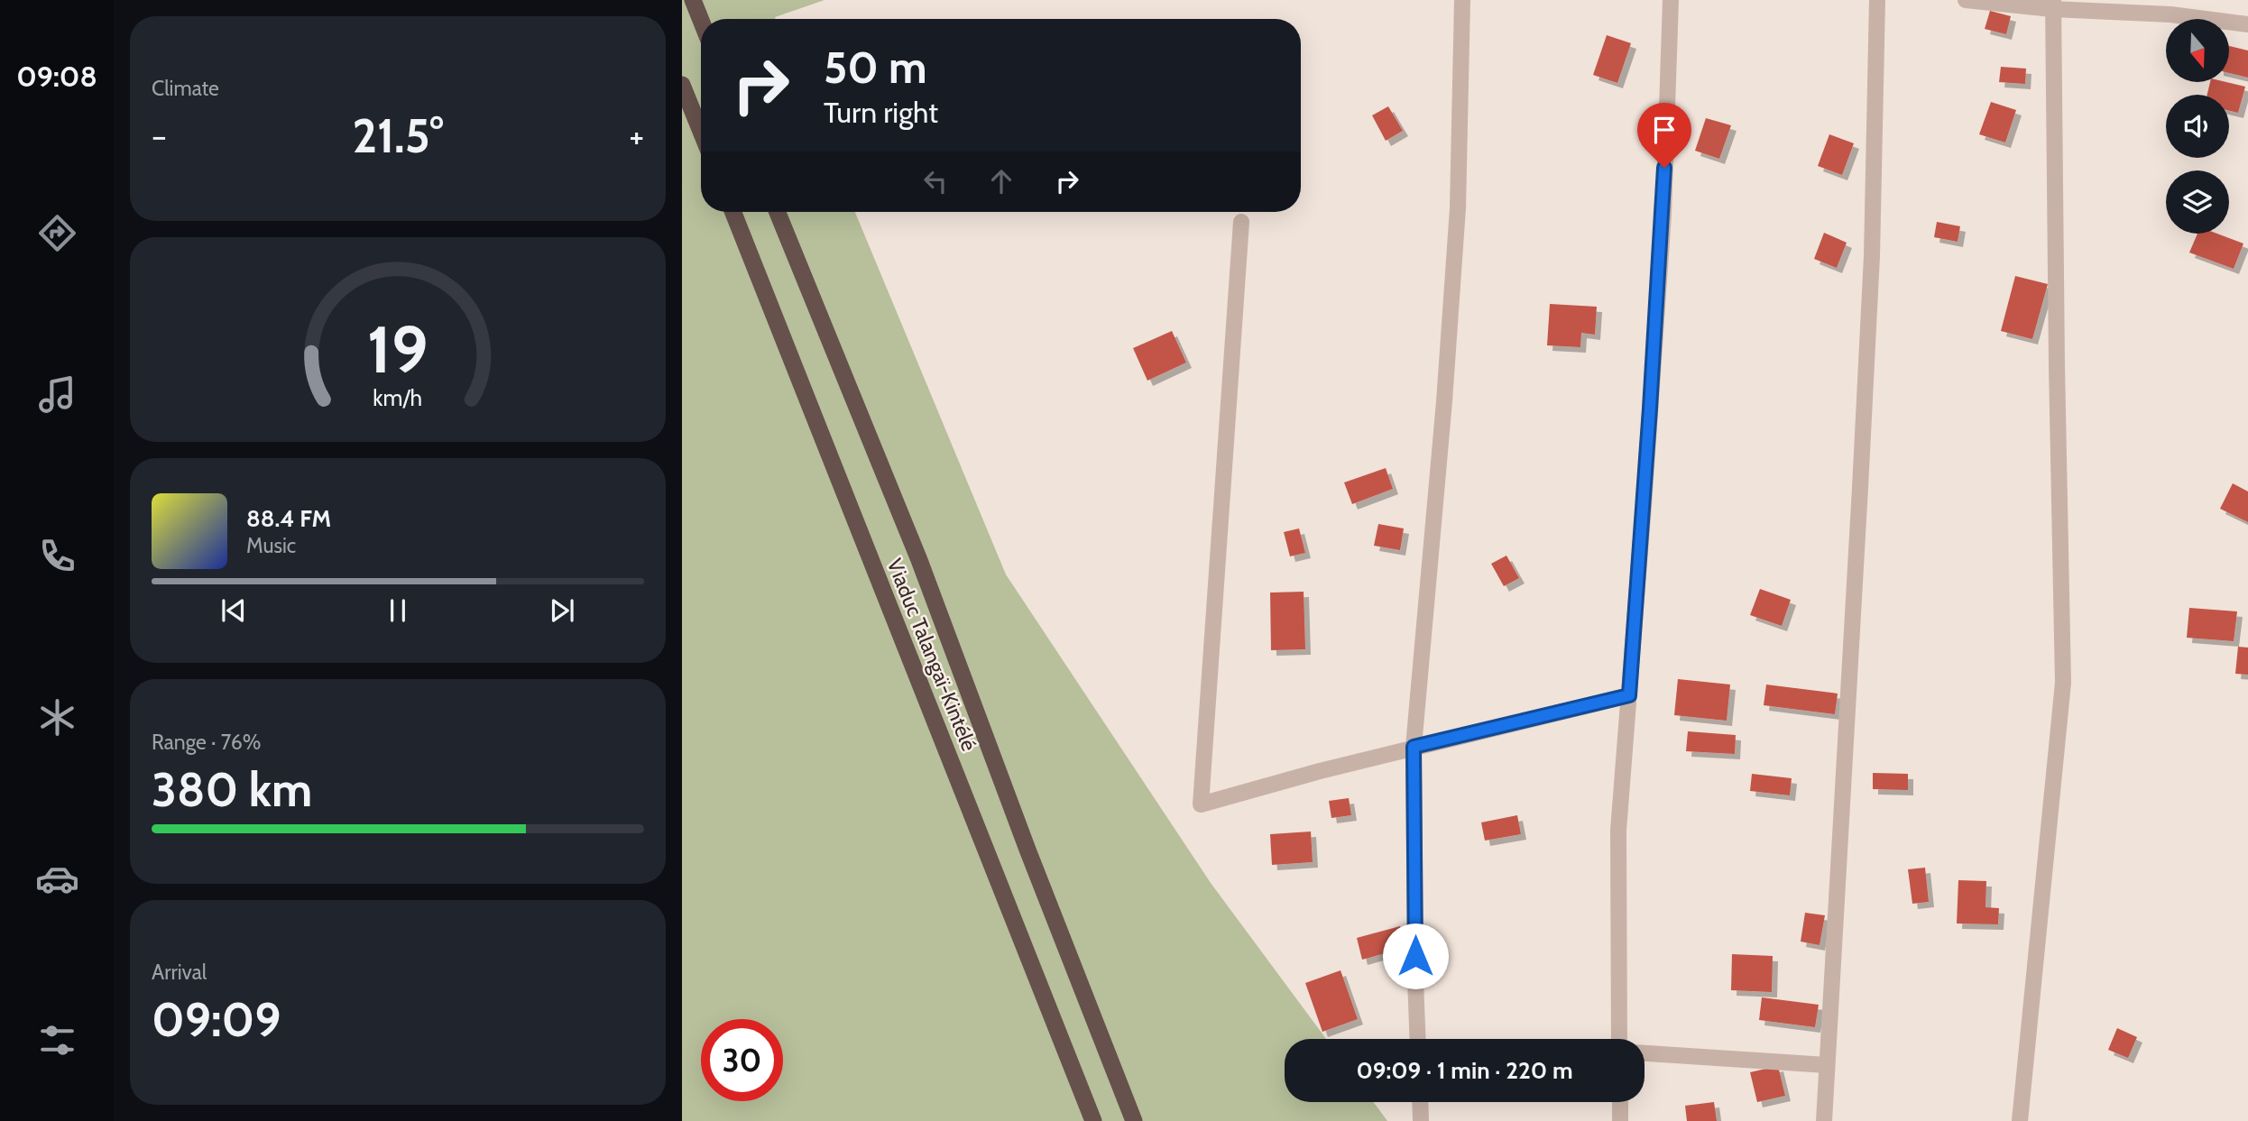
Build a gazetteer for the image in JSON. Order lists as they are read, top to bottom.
{
  "streets": {
    "highway": ["Viaduc Talangaï-Kintélé"]
  },
  "north": "bottom",
  "page": {
    "tabs": "09:08",
    "tile": [
      "Climate",
      ["Range · 76%", "380 km"],
      ["Arrival", "09:09"]
    ],
    "turn": ["50 m", "Turn right"],
    "heat": ["−", "21.5°", "+"],
    "song": ["88.4 FM", "Music"],
    "limit": "30",
    "trip": "09:09 · 1 min · 220 m",
    "gauge": ["19", "km/h"]
  }
}
